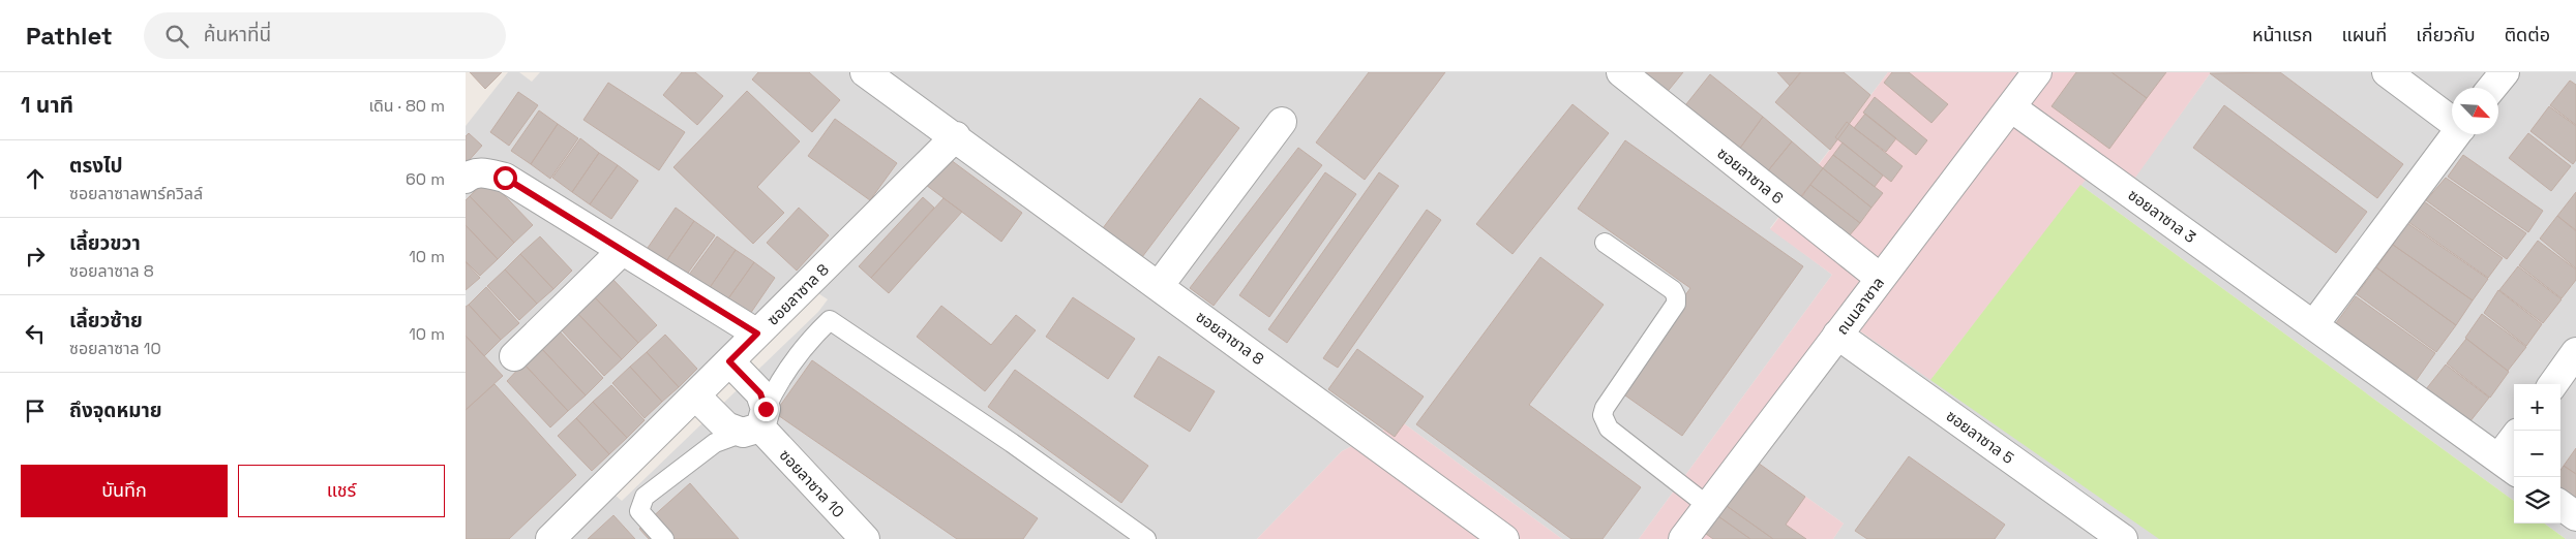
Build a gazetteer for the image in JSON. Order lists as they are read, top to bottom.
{
  "streets": {
    "street": [
      "ซอยลาซาล 6",
      "ซอยลาซาล 3",
      "ซอยลาซาล 8",
      "ถนนลาซาล",
      "ซอยลาซาล 5",
      "ซอยลาซาล 10"
    ]
  },
  "crossings": [
    ["ซอยลาซาล 6", "ถนนลาซาล"],
    ["ซอยลาซาล 3", "ถนนลาซาล"],
    ["ซอยลาซาล 8", "ซอยลาซาล 10"],
    ["ถนนลาซาล", "ซอยลาซาล 5"]
  ],
  "north": "bottom right",
  "page": {
    "header": "Pathlet",
    "search": "ค้นหาที่นี่",
    "nav": [
      "หน้าแรก",
      "แผนที่",
      "เกี่ยวกับ",
      "ติดต่อ"
    ],
    "heading": ["1 นาที", "เดิน · 80 m"],
    "list": [
      ["ตรงไป", "ซอยลาซาลพาร์ควิลล์", "60 m"],
      ["เลี้ยวขวา", "ซอยลาซาล 8", "10 m"],
      ["เลี้ยวซ้าย", "ซอยลาซาล 10", "10 m"],
      "ถึงจุดหมาย"
    ],
    "map_buttons": ["+", "−"],
    "buttons": ["บันทึก", "แชร์"]
  }
}
